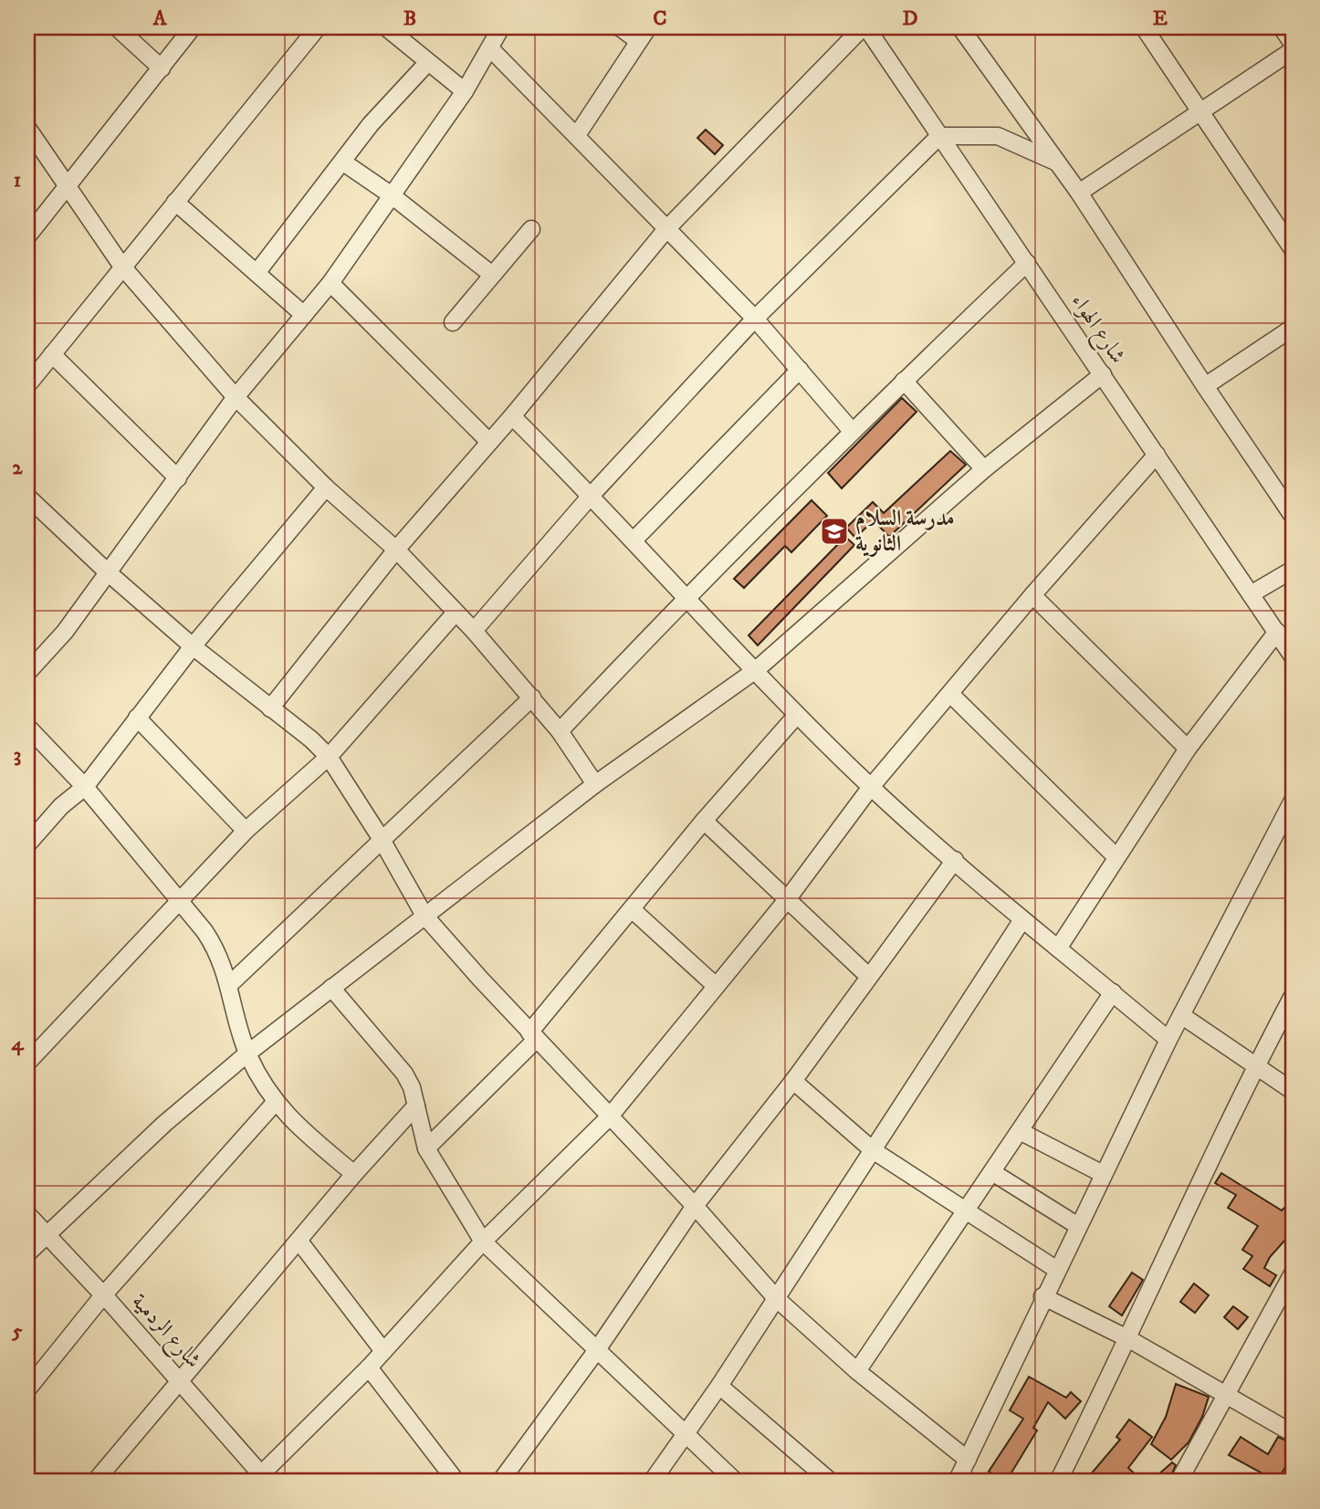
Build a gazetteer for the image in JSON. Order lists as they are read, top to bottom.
{
  "streets": {
    "street": ["شارع الهواء", "شارع الردمية"]
  },
  "places": {
    "school or university": ["مدرسة السلام الثانوية"]
  },
  "grid": {
    "columns": [
      "A",
      "B",
      "C",
      "D",
      "E"
    ],
    "rows": [
      "1",
      "2",
      "3",
      "4",
      "5"
    ]
  }
}
